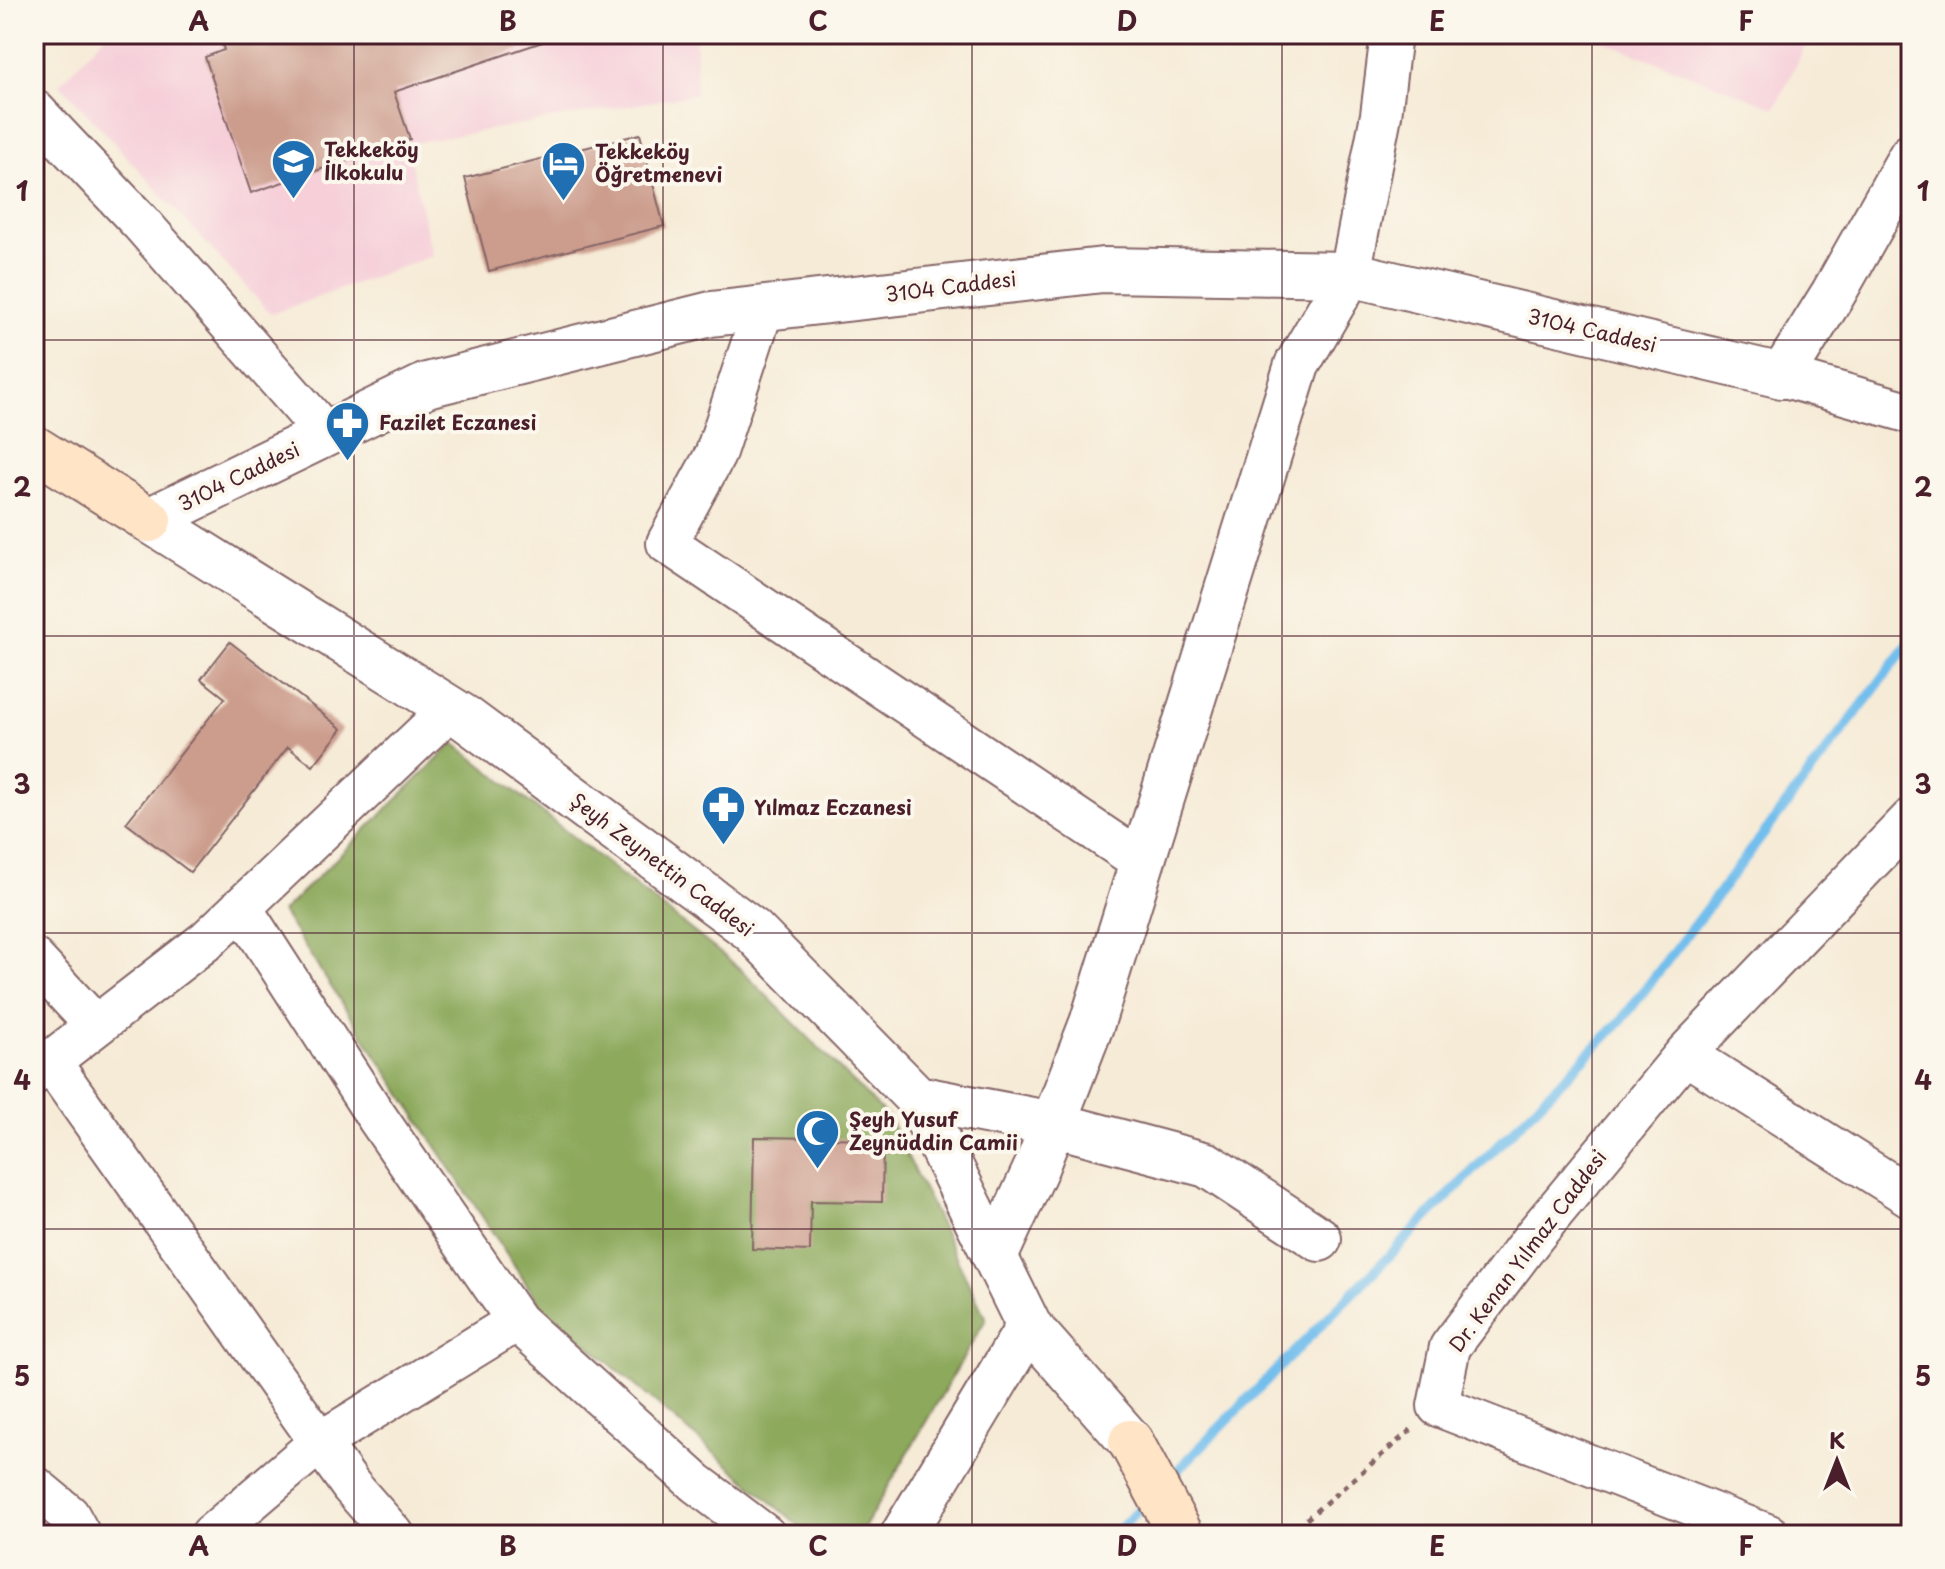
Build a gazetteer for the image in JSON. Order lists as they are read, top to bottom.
{
  "streets": {
    "main road": ["Şeyh Zeynettin Caddesi"],
    "street": ["3104 Caddesi", "Dr. Kenan Yılmaz Caddesi"]
  },
  "crossings": [
    ["3104 Caddesi", "Şeyh Zeynettin Caddesi"]
  ],
  "places": {
    "school or university": ["Tekkeköy İlkokulu"],
    "hotel": ["Tekkeköy Öğretmenevi"],
    "pharmacy": ["Fazilet Eczanesi", "Yılmaz Eczanesi"],
    "mosque": ["Şeyh Yusuf Zeynüddin Camii"]
  },
  "north": "top",
  "grid": {
    "columns": [
      "A",
      "B",
      "C",
      "D",
      "E",
      "F"
    ],
    "rows": [
      "1",
      "2",
      "3",
      "4",
      "5"
    ]
  }
}
